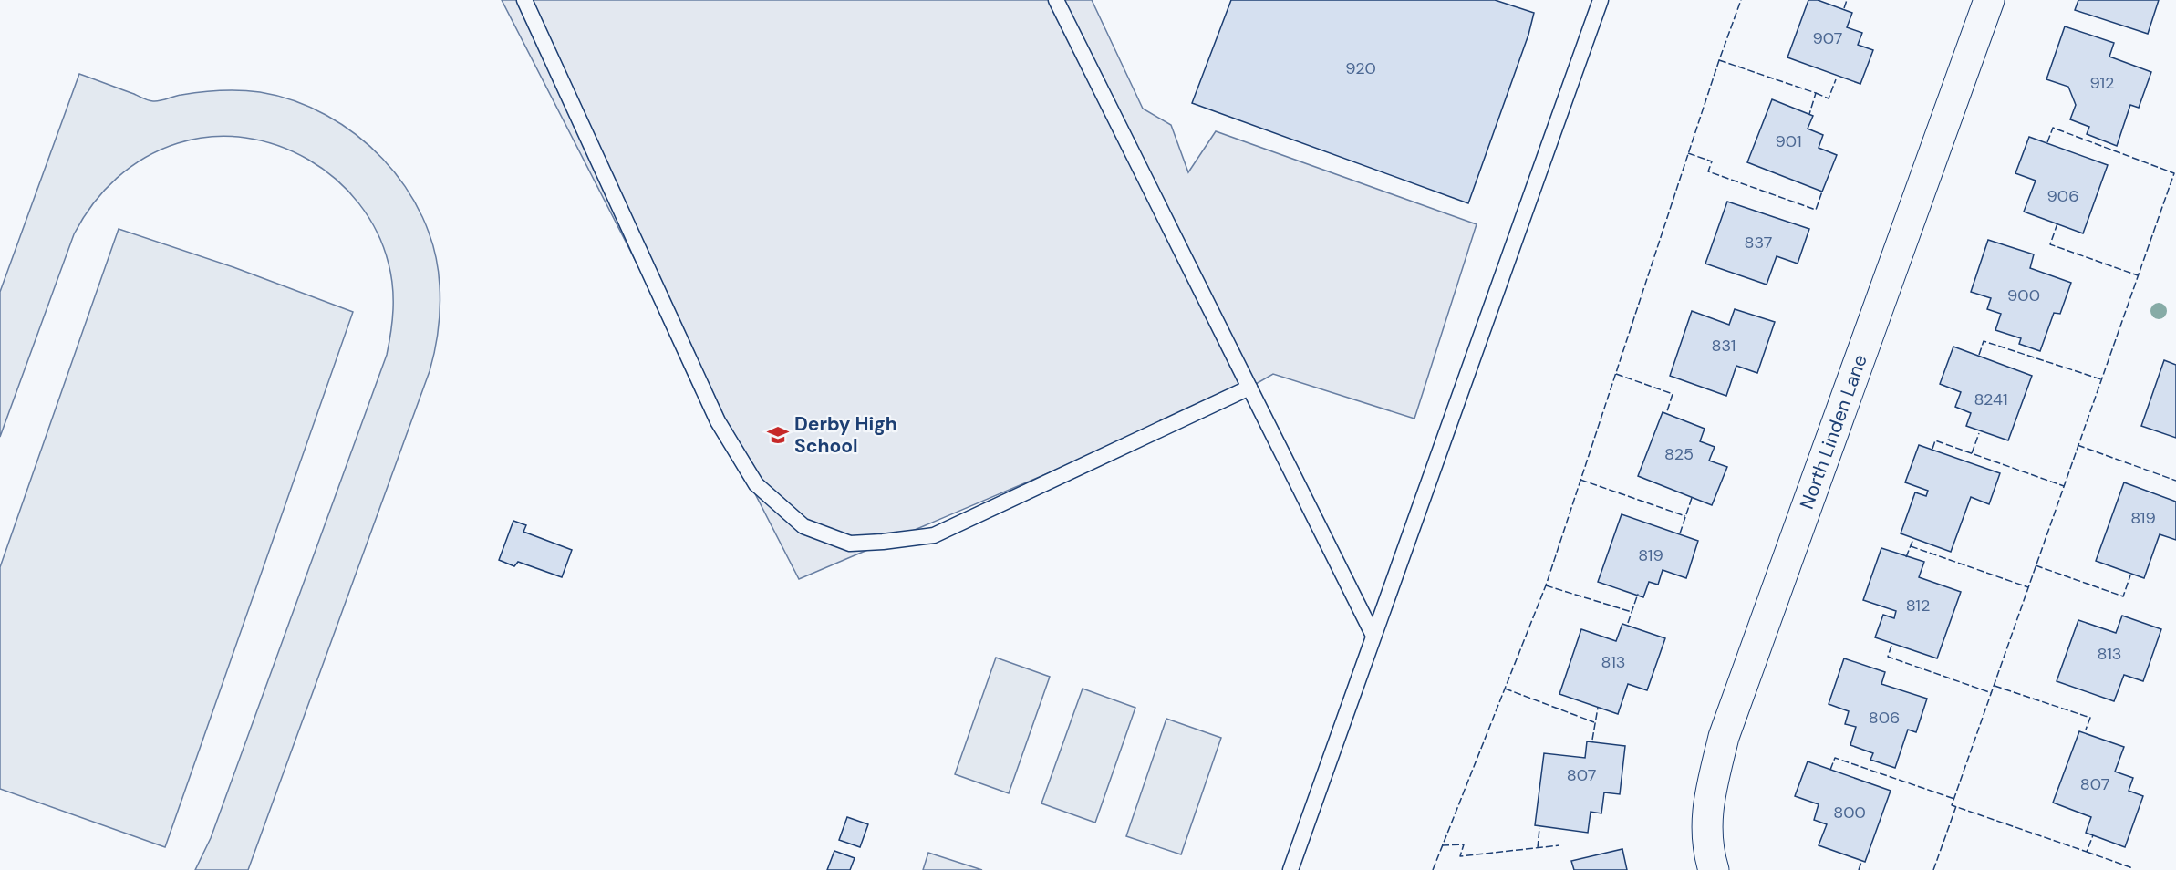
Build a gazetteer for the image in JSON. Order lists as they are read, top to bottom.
{
  "streets": {
    "street": ["North Linden Lane"]
  },
  "places": {
    "school or university": ["Derby High School"]
  },
  "house_numbers": [
    "907",
    "920",
    "912",
    "901",
    "906",
    "837",
    "900",
    "831",
    "8241",
    "825",
    "819",
    "819",
    "812",
    "813",
    "813",
    "806",
    "807",
    "807",
    "800"
  ]
}
